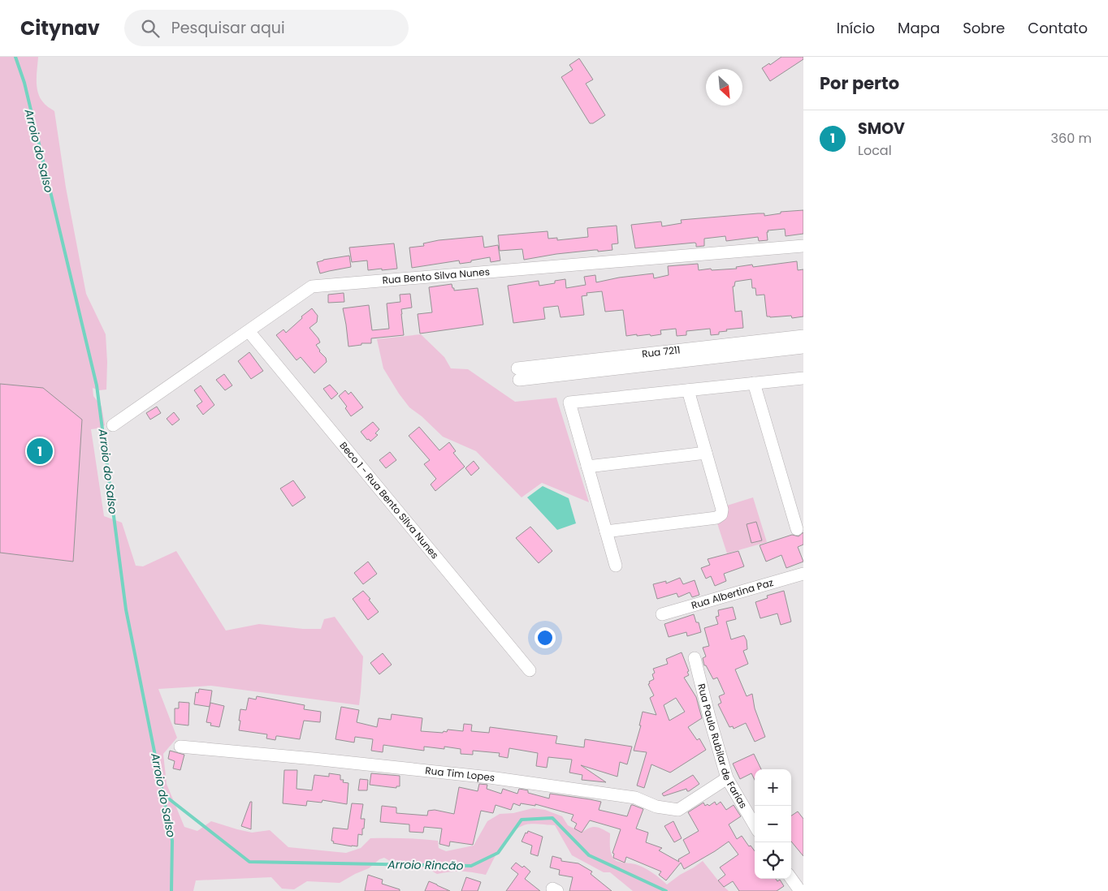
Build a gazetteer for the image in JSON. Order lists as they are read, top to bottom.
{
  "streets": {
    "street": [
      "Rua Bento Silva Nunes",
      "Rua 7211",
      "Beco 1 - Rua Bento Silva Nunes",
      "Rua Albertina Paz",
      "Rua Paulo Rubilar de Farias",
      "Rua Tim Lopes"
    ]
  },
  "crossings": [
    ["Rua Bento Silva Nunes", "Beco 1 - Rua Bento Silva Nunes"],
    ["Rua Paulo Rubilar de Farias", "Rua Tim Lopes"]
  ],
  "water": ["Arroio do Salso", "Arroio Rincão"],
  "north": "bottom right",
  "page": {
    "header": "Citynav",
    "search": "Pesquisar aqui",
    "nav": [
      "Início",
      "Mapa",
      "Sobre",
      "Contato"
    ],
    "heading": "Por perto",
    "list": [
      {
        "mark": "1",
        "name": "SMOV",
        "note": "Local",
        "value": "360 m"
      }
    ],
    "pins": "1",
    "map_buttons": ["+", "−"]
  }
}
